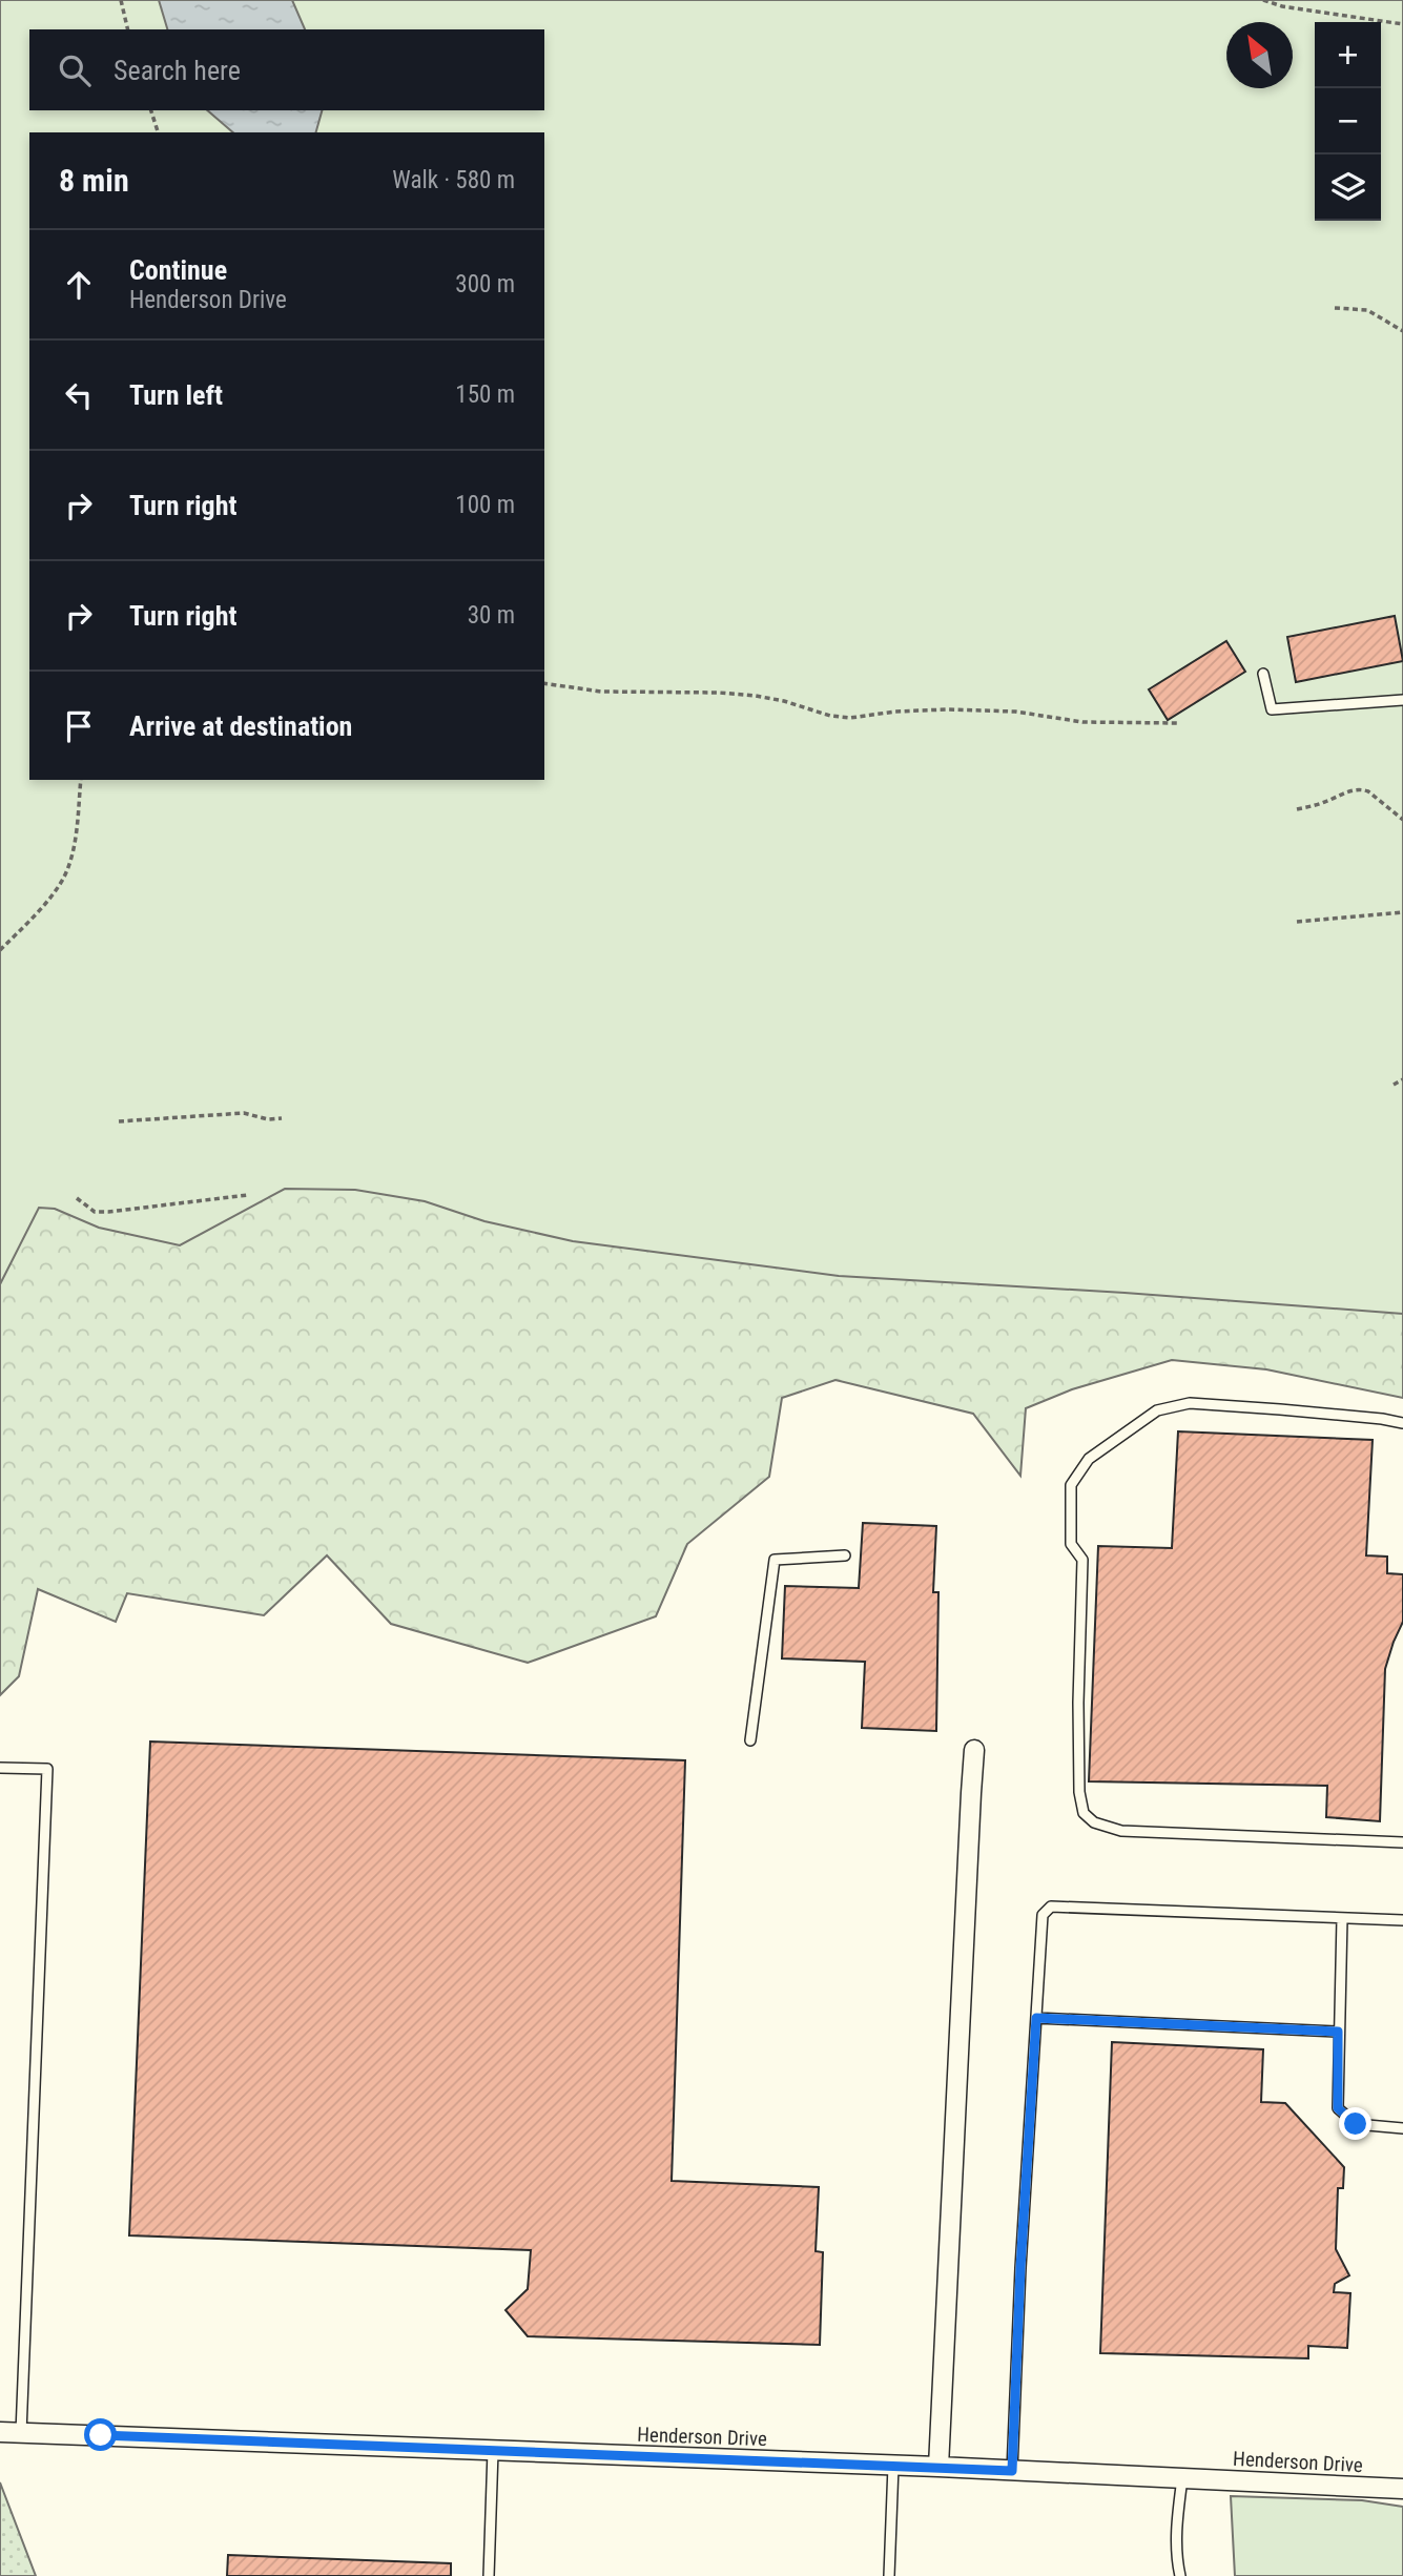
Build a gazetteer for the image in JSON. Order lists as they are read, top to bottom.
{
  "streets": {
    "street": ["Henderson Drive"]
  },
  "north": "top left",
  "page": {
    "map_buttons": ["+", "−"],
    "search": "Search here",
    "heading": ["8 min", "Walk · 580 m"],
    "list": [
      ["Continue", "Henderson Drive", "300 m"],
      ["Turn left", "150 m"],
      ["Turn right", "100 m"],
      ["Turn right", "30 m"],
      "Arrive at destination"
    ]
  }
}
